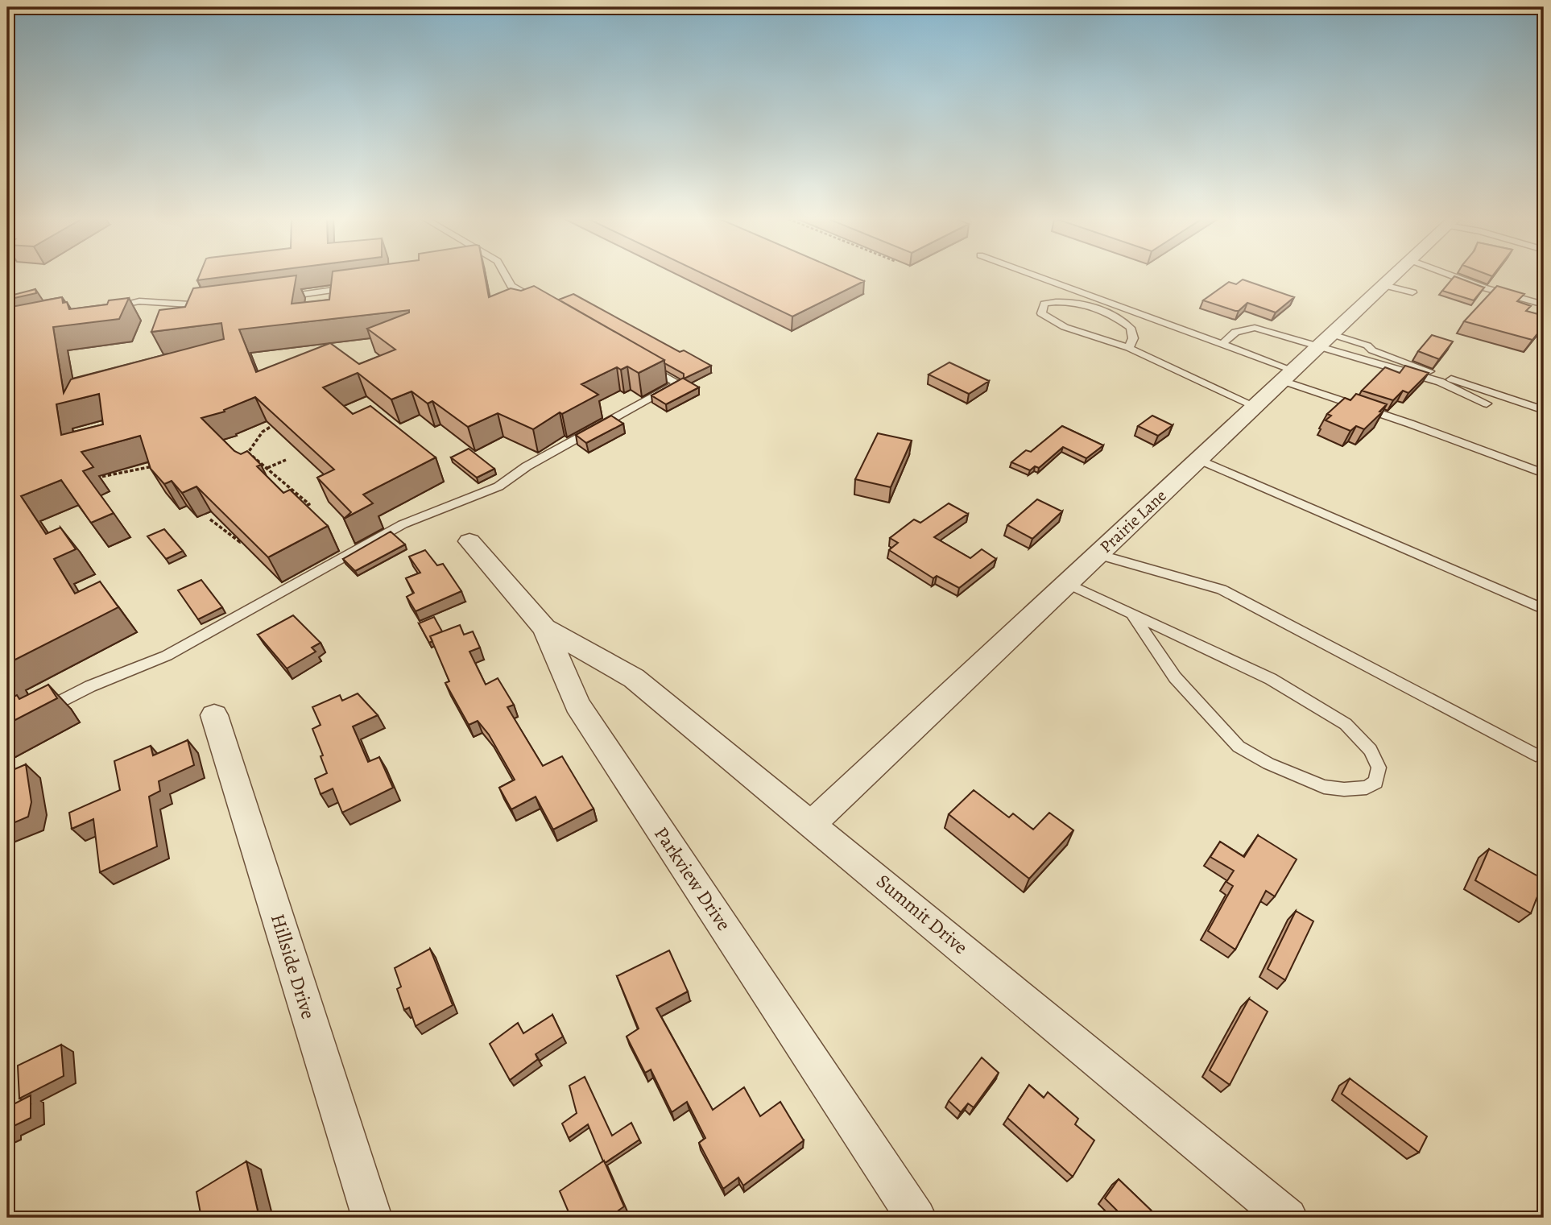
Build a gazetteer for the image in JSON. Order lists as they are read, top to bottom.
{
  "streets": {
    "street": [
      "Prairie Lane",
      "Parkview Drive",
      "Summit Drive",
      "Hillside Drive"
    ]
  },
  "crossings": [
    ["Prairie Lane", "Summit Drive"],
    ["Parkview Drive", "Summit Drive"]
  ]
}
